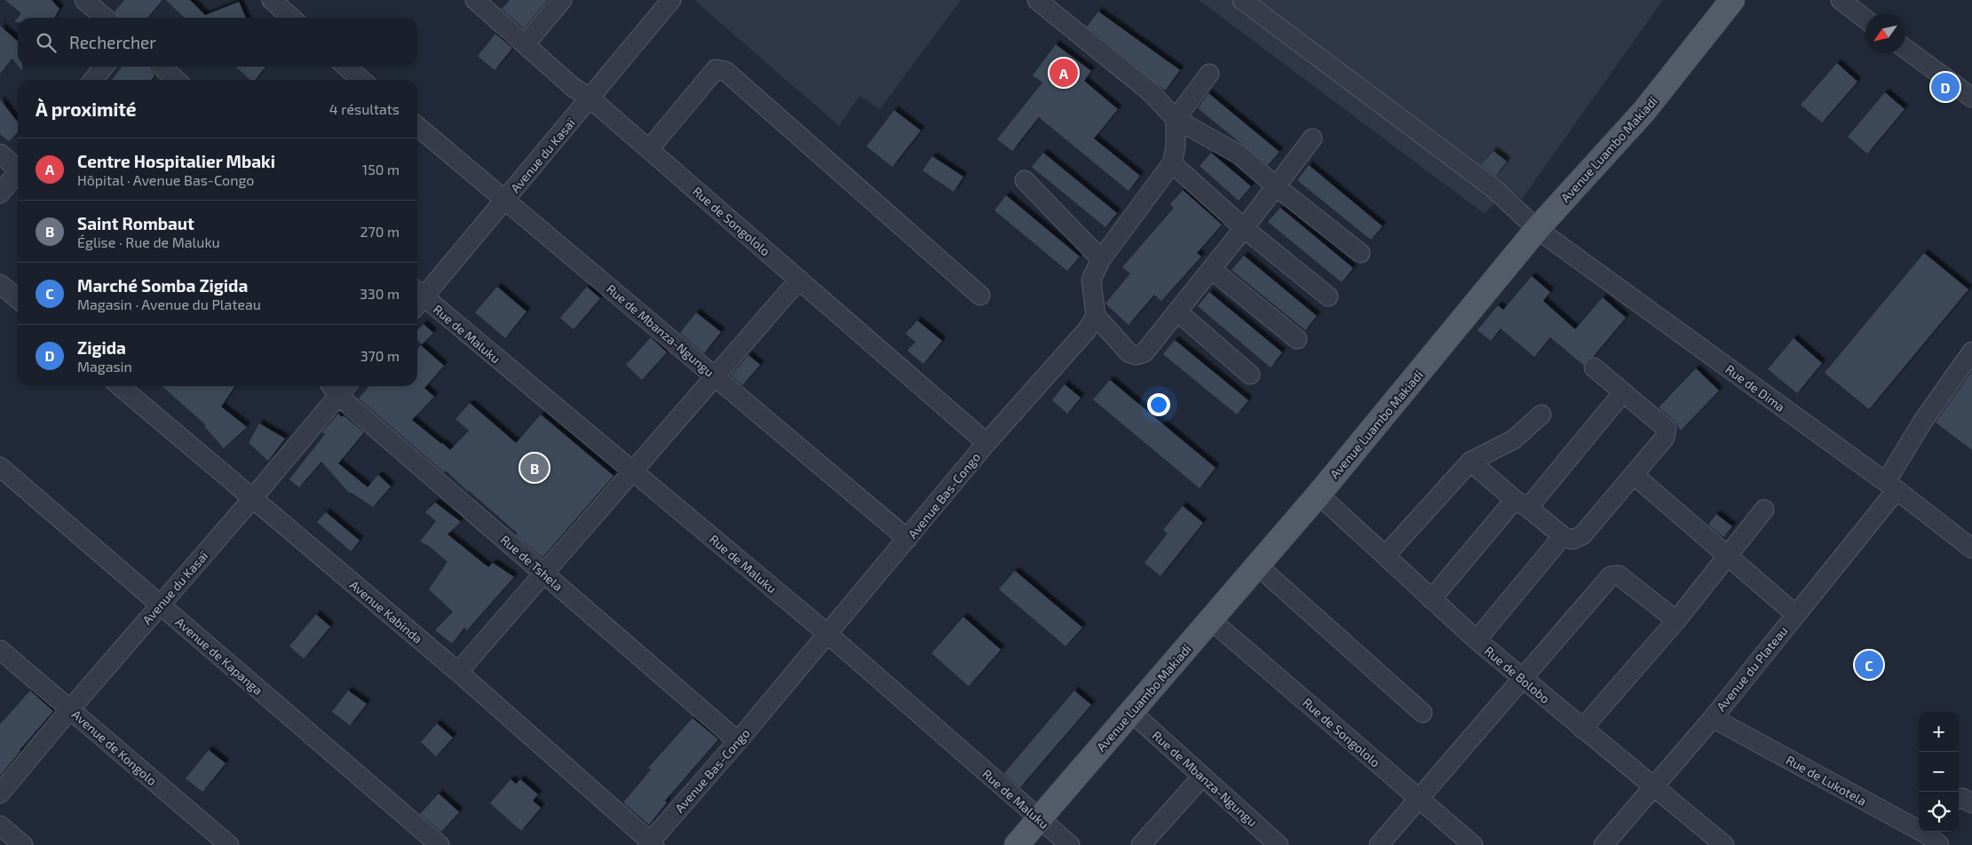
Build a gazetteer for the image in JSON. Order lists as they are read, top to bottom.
{
  "streets": {
    "main road": ["Avenue Luambo Makiadi"],
    "street": [
      "Avenue du Kasaï",
      "Rue de Songololo",
      "Rue de Mbanza-Ngungu",
      "Rue de Maluku",
      "Rue de Dima",
      "Avenue Bas-Congo",
      "Rue de Tshela",
      "Avenue Kabinda",
      "Avenue de Kapanga",
      "Avenue du Plateau",
      "Rue de Bolobo",
      "Avenue de Kongolo",
      "Rue de Lukotela"
    ]
  },
  "crossings": [
    ["Avenue Luambo Makiadi", "Rue de Songololo"],
    ["Avenue Luambo Makiadi", "Rue de Mbanza-Ngungu"],
    ["Avenue Luambo Makiadi", "Rue de Maluku"],
    ["Avenue Luambo Makiadi", "Rue de Dima"],
    ["Avenue Luambo Makiadi", "Rue de Bolobo"],
    ["Avenue du Kasaï", "Rue de Songololo"],
    ["Avenue du Kasaï", "Rue de Mbanza-Ngungu"],
    ["Avenue du Kasaï", "Rue de Tshela"],
    ["Avenue du Kasaï", "Avenue Kabinda"],
    ["Avenue du Kasaï", "Avenue de Kapanga"],
    ["Avenue du Kasaï", "Avenue de Kongolo"],
    ["Rue de Songololo", "Avenue Bas-Congo"],
    ["Rue de Mbanza-Ngungu", "Avenue Bas-Congo"],
    ["Rue de Maluku", "Avenue Bas-Congo"],
    ["Rue de Dima", "Avenue du Plateau"],
    ["Avenue Bas-Congo", "Rue de Tshela"],
    ["Avenue Bas-Congo", "Avenue Kabinda"],
    ["Avenue du Plateau", "Rue de Bolobo"],
    ["Avenue du Plateau", "Rue de Lukotela"]
  ],
  "north": "bottom left",
  "page": {
    "search": "Rechercher",
    "pins": [
      "A",
      "D",
      "B",
      "C"
    ],
    "heading": ["À proximité", "4 résultats"],
    "list": [
      {
        "mark": "A",
        "name": "Centre Hospitalier Mbaki",
        "note": "Hôpital · Avenue Bas-Congo",
        "value": "150 m"
      },
      {
        "mark": "B",
        "name": "Saint Rombaut",
        "note": "Église · Rue de Maluku",
        "value": "270 m"
      },
      {
        "mark": "C",
        "name": "Marché Somba Zigida",
        "note": "Magasin · Avenue du Plateau",
        "value": "330 m"
      },
      {
        "mark": "D",
        "name": "Zigida",
        "note": "Magasin",
        "value": "370 m"
      }
    ],
    "map_buttons": ["+", "−"]
  }
}
